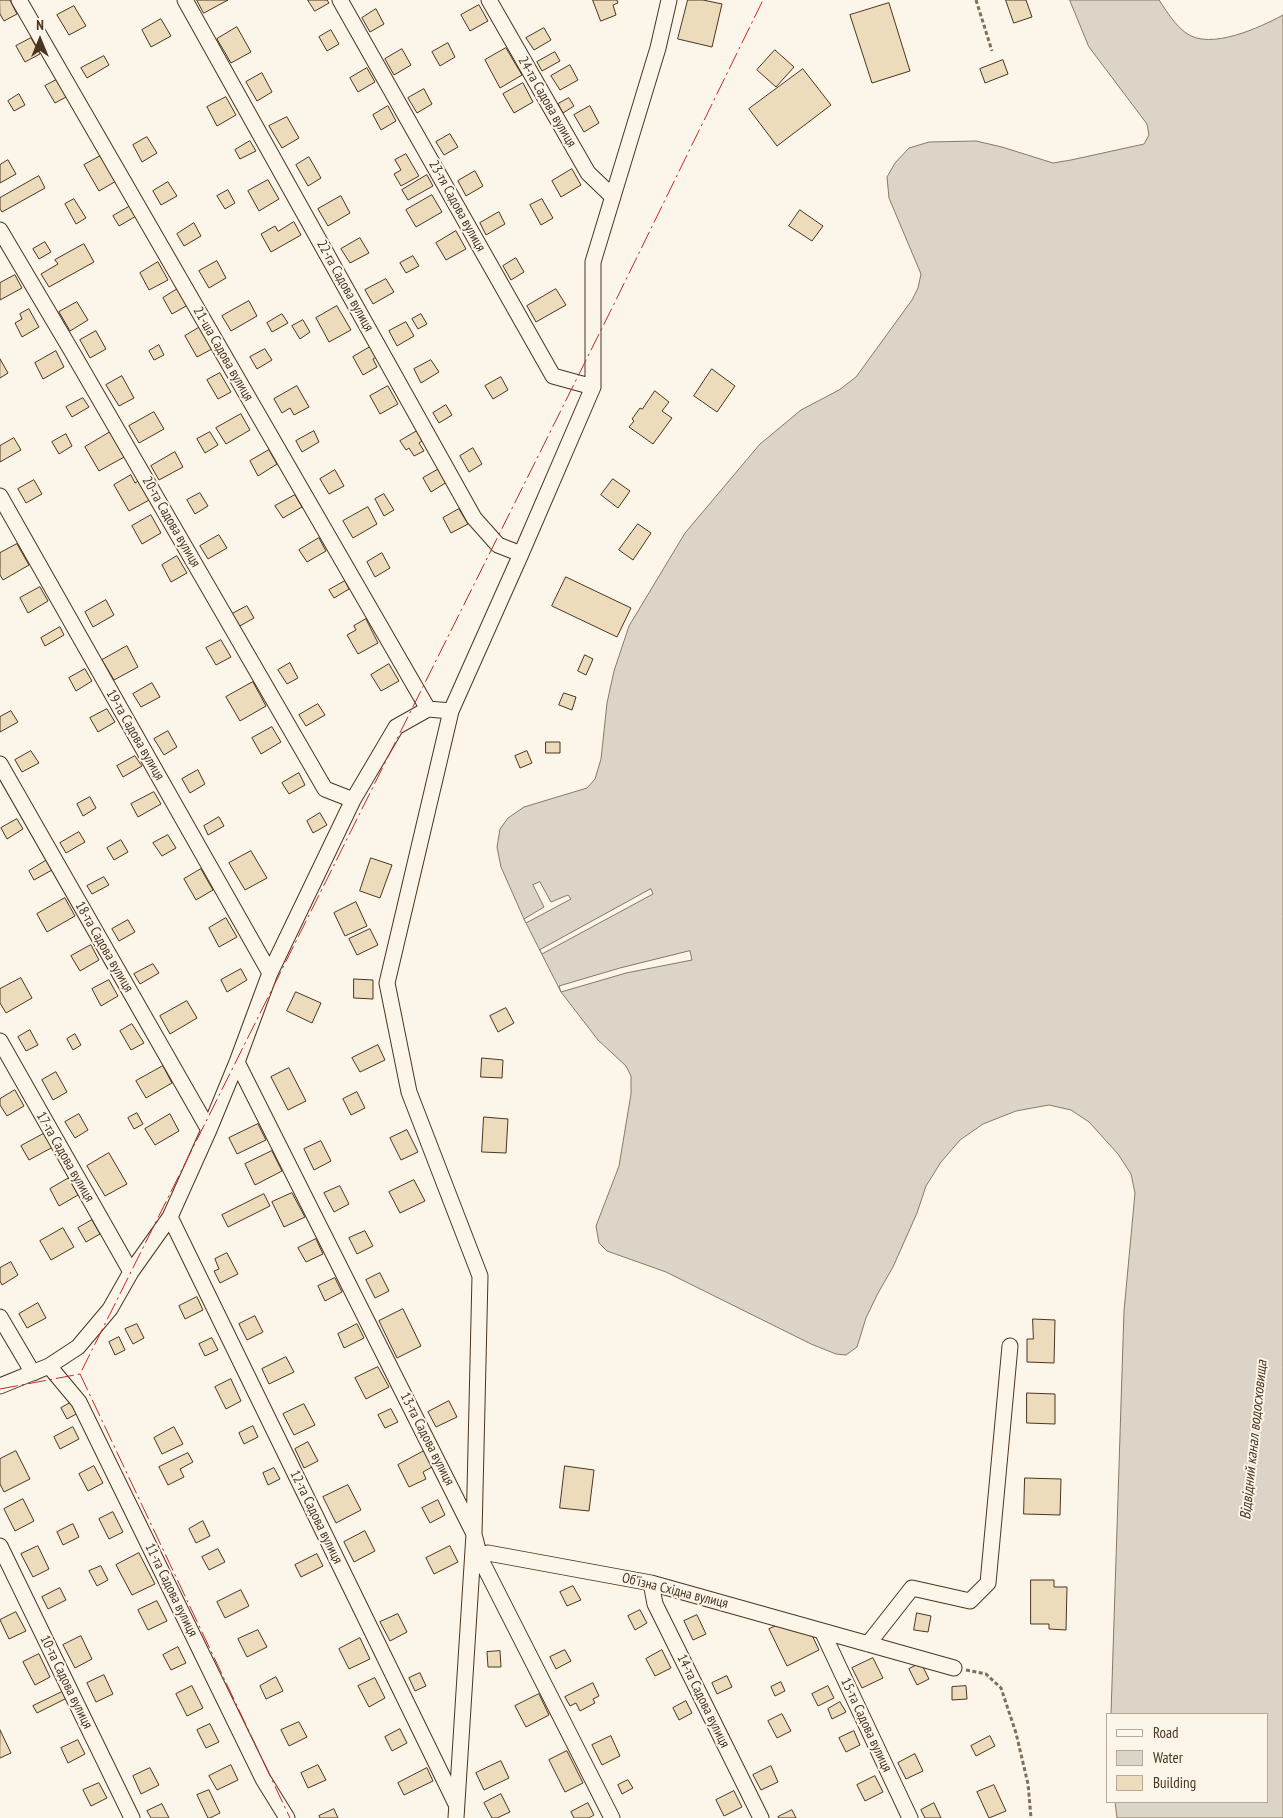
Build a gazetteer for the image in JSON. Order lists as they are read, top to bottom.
{
  "streets": {
    "street": [
      "24-та Садова вулиця",
      "23-тя Садова вулиця",
      "22-га Садова вулиця",
      "21-ша Садова вулиця",
      "20-та Садова вулиця",
      "19-та Садова вулиця",
      "18-та Садова вулиця",
      "17-та Садова вулиця",
      "13-та Садова вулиця",
      "12-та Садова вулиця",
      "11-та Садова вулиця",
      "Обʼїзна Східна вулиця",
      "10-та Садова вулиця",
      "14-та Садова вулиця",
      "15-та Садова вулиця"
    ]
  },
  "crossings": [
    ["13-та Садова вулиця", "Обʼїзна Східна вулиця"],
    ["Обʼїзна Східна вулиця", "14-та Садова вулиця"],
    ["Обʼїзна Східна вулиця", "15-та Садова вулиця"]
  ],
  "water": ["Відвідний канал водосховища"],
  "legend": ["Road", "Water", "Building"],
  "north": "top"
}
